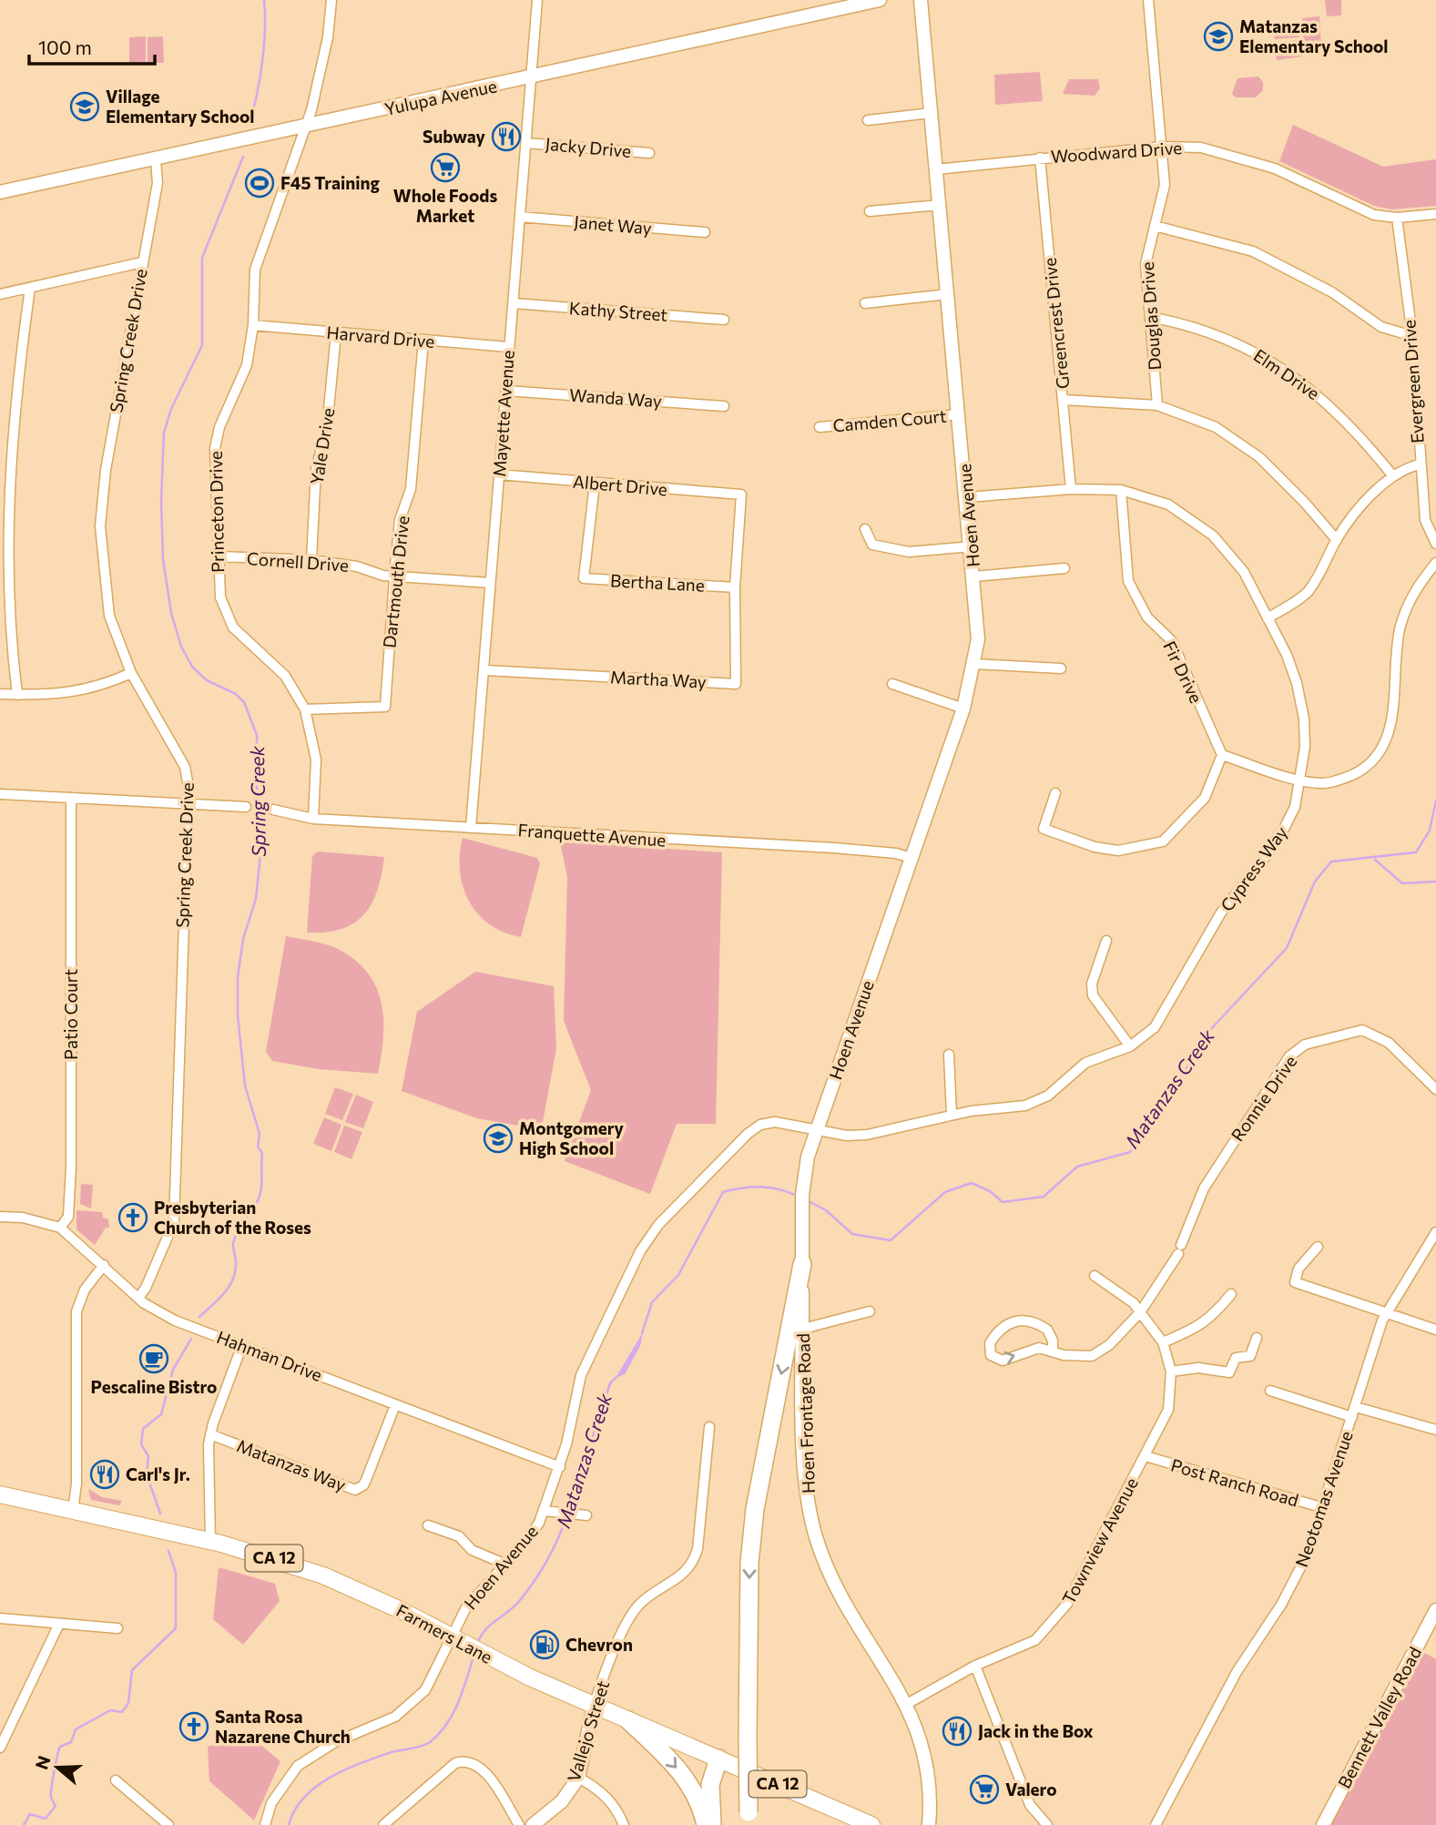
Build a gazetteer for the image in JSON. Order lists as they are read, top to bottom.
{
  "streets": {
    "highway": ["CA 12"],
    "main road": ["Farmers Lane"],
    "street": [
      "Yulupa Avenue",
      "Jacky Drive",
      "Woodward Drive",
      "Janet Way",
      "Kathy Street",
      "Douglas Drive",
      "Greencrest Drive",
      "Harvard Drive",
      "Spring Creek Drive",
      "Elm Drive",
      "Evergreen Drive",
      "Wanda Way",
      "Mayette Avenue",
      "Camden Court",
      "Yale Drive",
      "Albert Drive",
      "Princeton Drive",
      "Hoen Avenue",
      "Cornell Drive",
      "Dartmouth Drive",
      "Bertha Lane",
      "Fir Drive",
      "Martha Way",
      "Franquette Avenue",
      "Cypress Way",
      "Patio Court",
      "Ronnie Drive",
      "Hahman Drive",
      "Hoen Frontage Road",
      "Matanzas Way",
      "Post Ranch Road",
      "Neotomas Avenue",
      "Townview Avenue",
      "Bennett Valley Road",
      "Vallejo Street"
    ]
  },
  "crossings": [
    ["Yulupa Avenue", "Spring Creek Drive"],
    ["Yulupa Avenue", "Mayette Avenue"],
    ["Yulupa Avenue", "Princeton Drive"],
    ["Jacky Drive", "Mayette Avenue"],
    ["Woodward Drive", "Douglas Drive"],
    ["Woodward Drive", "Greencrest Drive"],
    ["Woodward Drive", "Evergreen Drive"],
    ["Woodward Drive", "Hoen Avenue"],
    ["Janet Way", "Mayette Avenue"],
    ["Kathy Street", "Mayette Avenue"],
    ["Douglas Drive", "Elm Drive"],
    ["Greencrest Drive", "Cypress Way"],
    ["Harvard Drive", "Mayette Avenue"],
    ["Harvard Drive", "Yale Drive"],
    ["Harvard Drive", "Princeton Drive"],
    ["Harvard Drive", "Dartmouth Drive"],
    ["Spring Creek Drive", "Hahman Drive"],
    ["Wanda Way", "Mayette Avenue"],
    ["Mayette Avenue", "Albert Drive"],
    ["Mayette Avenue", "Cornell Drive"],
    ["Mayette Avenue", "Martha Way"],
    ["Mayette Avenue", "Franquette Avenue"],
    ["Camden Court", "Hoen Avenue"],
    ["Yale Drive", "Cornell Drive"],
    ["Albert Drive", "Bertha Lane"],
    ["Albert Drive", "Martha Way"],
    ["Princeton Drive", "Cornell Drive"],
    ["Princeton Drive", "Dartmouth Drive"],
    ["Princeton Drive", "Franquette Avenue"],
    ["Hoen Avenue", "Franquette Avenue"],
    ["Hoen Avenue", "Cypress Way"],
    ["Hoen Avenue", "Hahman Drive"],
    ["Hoen Avenue", "Hoen Frontage Road"],
    ["Hoen Avenue", "Farmers Lane"],
    ["Cornell Drive", "Dartmouth Drive"],
    ["Bertha Lane", "Martha Way"],
    ["Fir Drive", "Cypress Way"],
    ["Cypress Way", "Hoen Frontage Road"],
    ["Patio Court", "Hahman Drive"],
    ["Ronnie Drive", "Townview Avenue"],
    ["Hahman Drive", "Matanzas Way"],
    ["Hoen Frontage Road", "Townview Avenue"],
    ["Post Ranch Road", "Neotomas Avenue"],
    ["Post Ranch Road", "Townview Avenue"],
    ["CA 12", "Farmers Lane"],
    ["Farmers Lane", "Vallejo Street"]
  ],
  "water": ["Spring Creek", "Matanzas Creek"],
  "places": {
    "school or university": ["Matanzas Elementary School", "Village Elementary School", "Montgomery High School"],
    "restaurant": ["Subway", "Carl's Jr.", "Jack in the Box"],
    "supermarket": ["Whole Foods Market", "Valero"],
    "sports": ["F45 Training"],
    "church": ["Presbyterian Church of the Roses", "Santa Rosa Nazarene Church"],
    "cafe": ["Pescaline Bistro"],
    "fuel station": ["Chevron"]
  },
  "scale_bar": "100 m",
  "north": "left"
}
